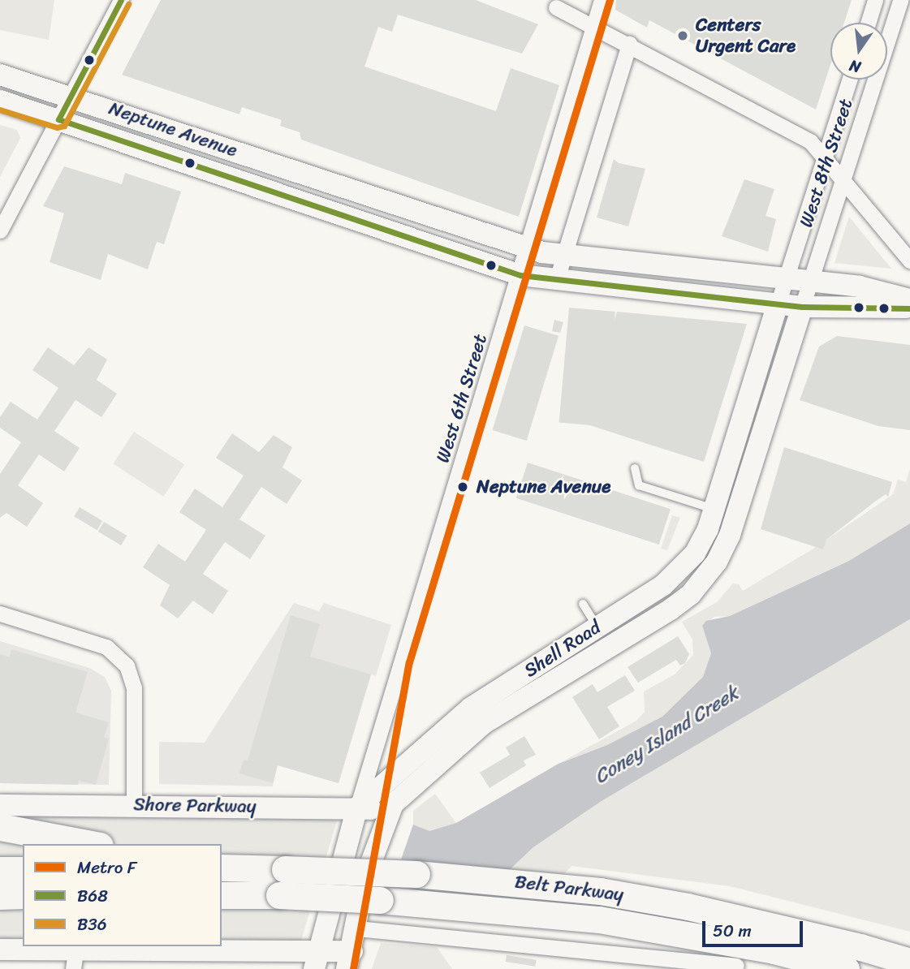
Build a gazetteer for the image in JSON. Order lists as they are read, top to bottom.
{
  "streets": {
    "highway": ["Belt Parkway"],
    "main road": ["Neptune Avenue", "Shell Road", "Shore Parkway"],
    "street": ["West 8th Street", "West 6th Street"]
  },
  "crossings": [
    ["Neptune Avenue", "West 8th Street"],
    ["Neptune Avenue", "West 6th Street"],
    ["Neptune Avenue", "Shell Road"],
    ["West 8th Street", "Shell Road"],
    ["West 6th Street", "Shell Road"],
    ["West 6th Street", "Shore Parkway"],
    ["Shell Road", "Shore Parkway"]
  ],
  "water": ["Coney Island Creek"],
  "places": ["Centers Urgent Care", "Neptune Avenue"],
  "lines": ["metro line F", "transit line B68", "transit line B36"],
  "legend": ["Metro F", "B68", "B36"],
  "scale_bar": "50 m",
  "north": "bottom"
}
